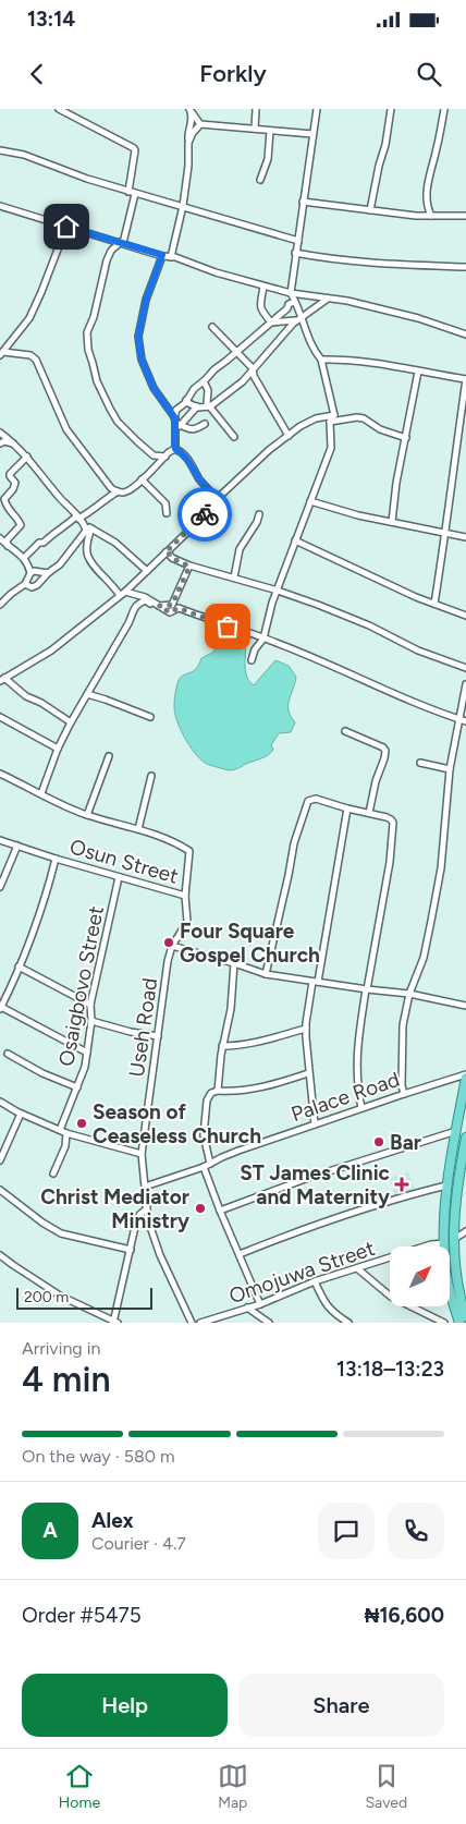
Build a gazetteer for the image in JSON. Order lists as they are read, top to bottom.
{
  "streets": {
    "street": [
      "Osun Street",
      "Osaigbovo Street",
      "Useh Road",
      "Palace Road",
      "Omojuwa Street"
    ]
  },
  "crossings": [
    ["Osun Street", "Osaigbovo Street"],
    ["Osun Street", "Useh Road"],
    ["Useh Road", "Palace Road"]
  ],
  "places": {
    "other": [
      "Four Square Gospel Church",
      "Season of Ceaseless Church",
      "Bar",
      "Christ Mediator Ministry"
    ],
    "health": ["ST James Clinic and Maternity"]
  },
  "scale_bar": "200 m",
  "north": "top right",
  "page": {
    "status": "13:14",
    "header": "Forkly",
    "scale": "200 m",
    "heading": ["4 min", "Arriving in", "13:18–13:23"],
    "panel": [
      "Alex",
      "Courier · 4.7",
      "Order #5475",
      "₦16,600"
    ],
    "bar": "On the way · 580 m",
    "round": "A",
    "buttons": ["Help", "Share"],
    "tabs": ["Home", "Map", "Saved"]
  }
}
